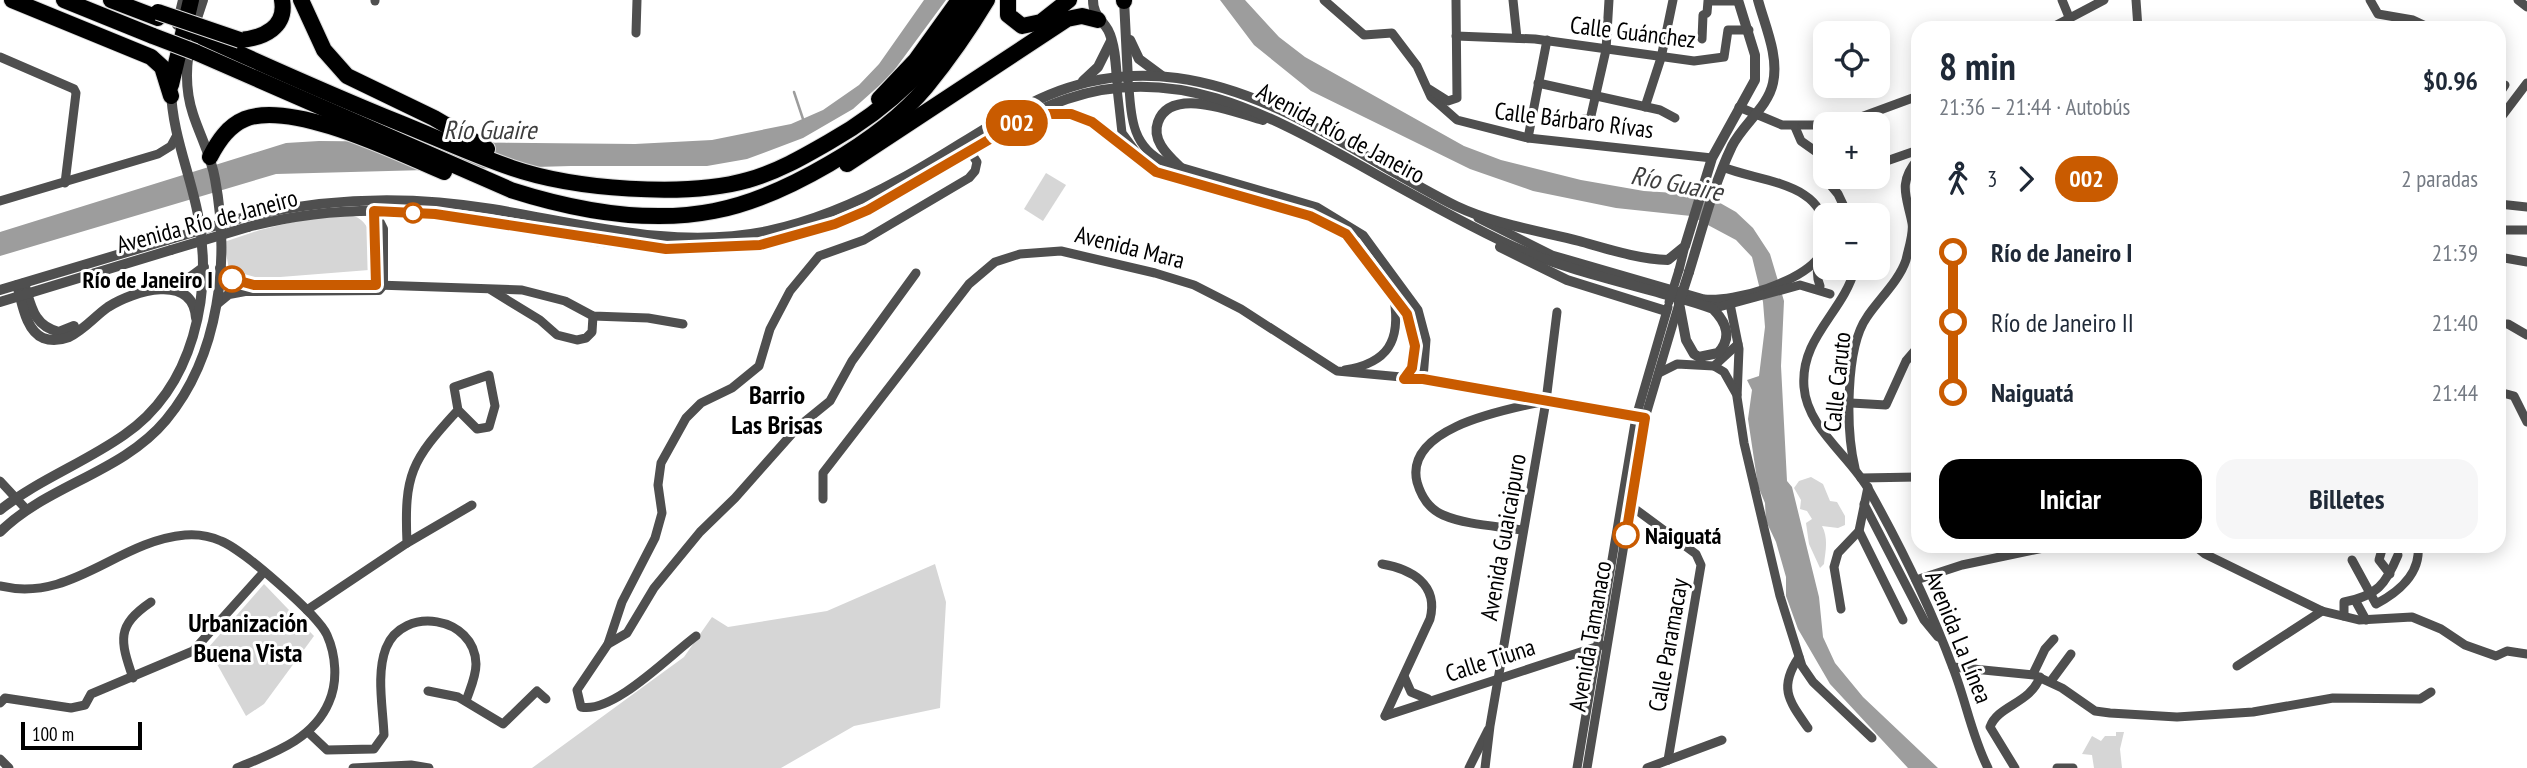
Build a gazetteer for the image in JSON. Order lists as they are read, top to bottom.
{
  "streets": {
    "street": [
      "Calle Guánchez",
      "Calle Bárbaro Rívas",
      "Avenida Río de Janeiro",
      "Avenida Mara",
      "Calle Caruto",
      "Avenida Guaicaipuro",
      "Avenida Tamanaco",
      "Avenida La Línea",
      "Calle Paramacay",
      "Calle Tiuna"
    ]
  },
  "crossings": [
    ["Avenida Mara", "Avenida Guaicaipuro"],
    ["Avenida Mara", "Avenida Tamanaco"],
    ["Calle Caruto", "Avenida La Línea"],
    ["Avenida Guaicaipuro", "Calle Tiuna"],
    ["Avenida Tamanaco", "Calle Paramacay"],
    ["Avenida Tamanaco", "Calle Tiuna"]
  ],
  "districts": ["Barrio Las Brisas", "Urbanización Buena Vista"],
  "water": ["Río Guaire"],
  "places": ["Río de Janeiro I", "Naiguatá"],
  "lines": ["bus line 002"],
  "scale_bar": "100 m",
  "page": {
    "on_map": "002",
    "map_buttons": ["+", "−"],
    "heading": ["8 min", "21:36 – 21:44 · Autobús", "$0.96"],
    "legs": ["3", "002", "2 paradas"],
    "list": [
      {
        "name": "Río de Janeiro I",
        "value": "21:39"
      },
      {
        "name": "Río de Janeiro II",
        "value": "21:40"
      },
      {
        "name": "Naiguatá",
        "value": "21:44"
      }
    ],
    "buttons": ["Iniciar", "Billetes"],
    "scale": "100 m"
  }
}
